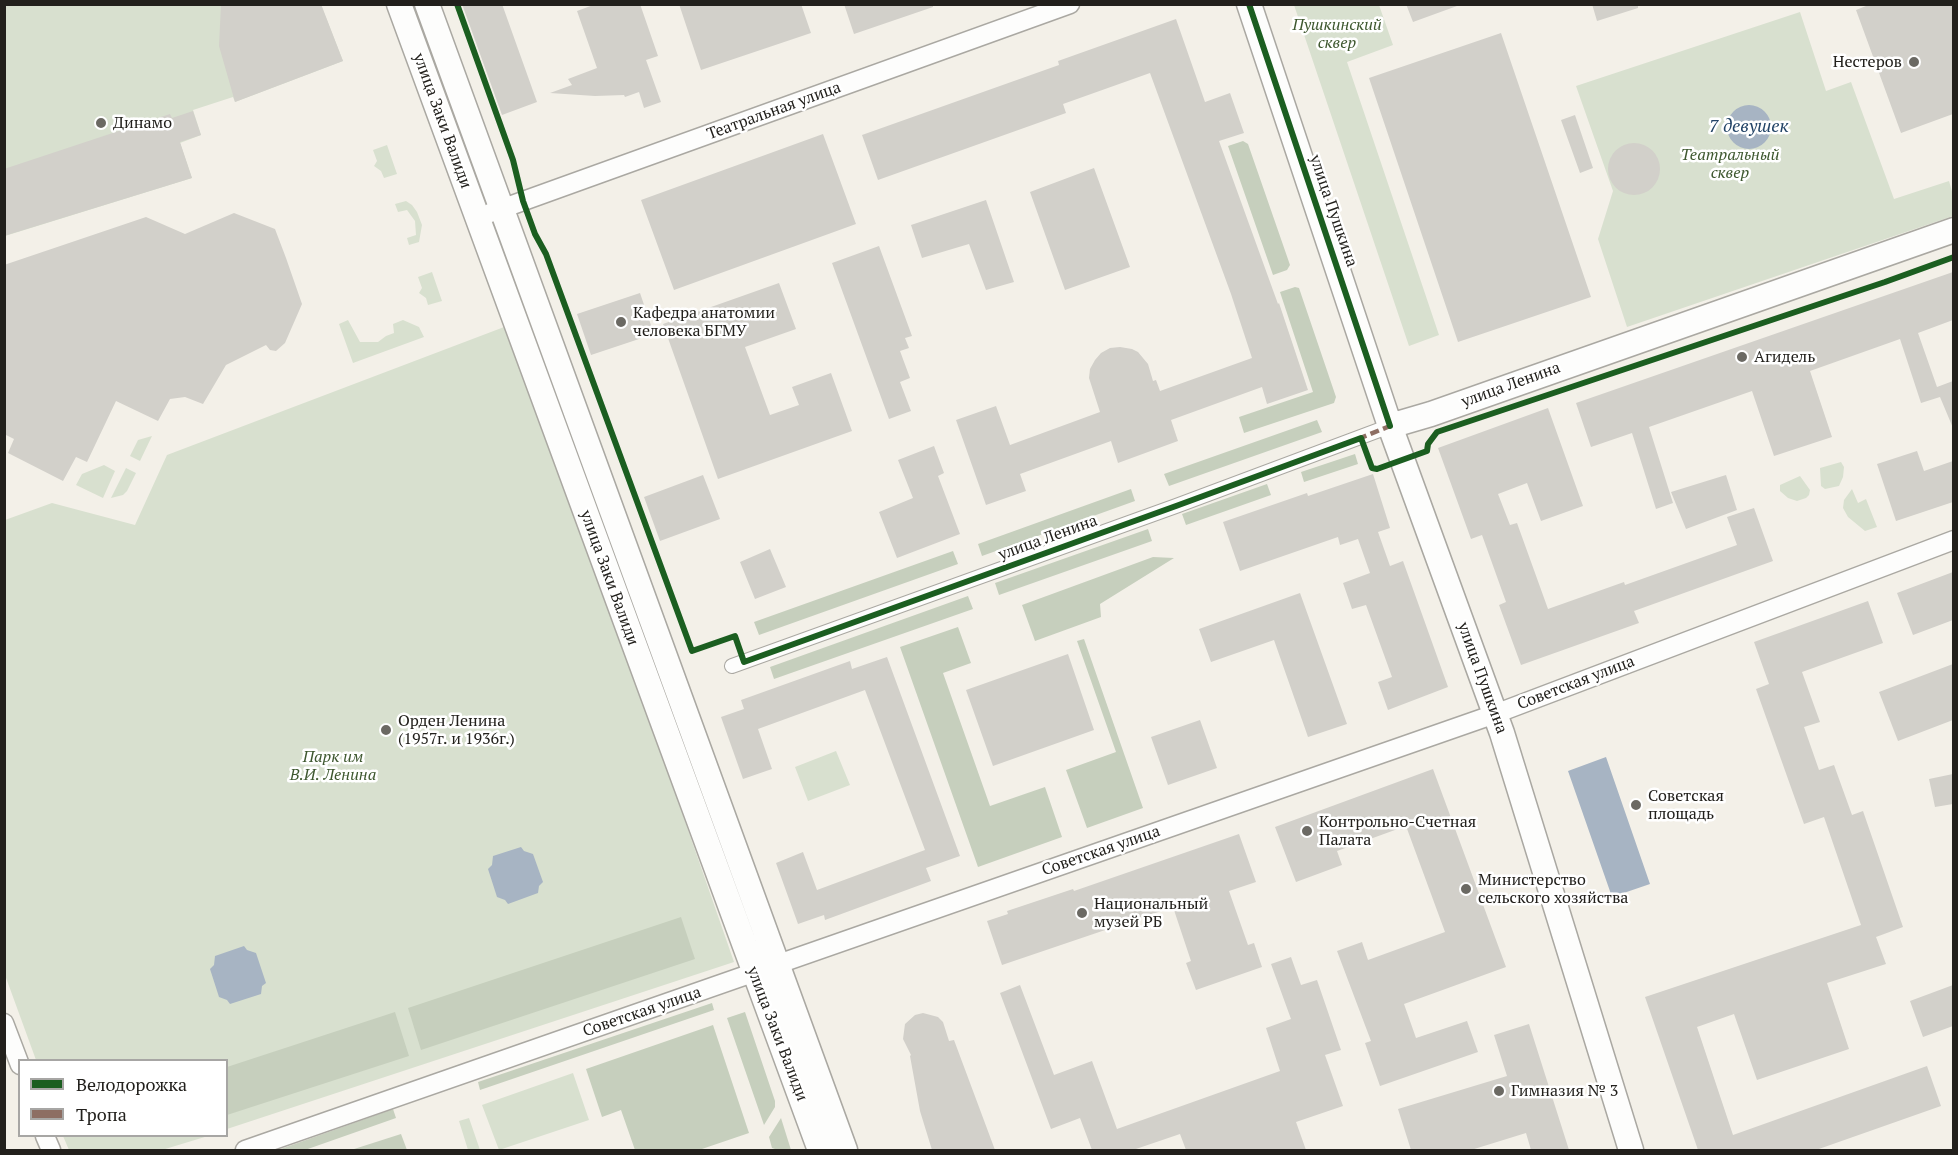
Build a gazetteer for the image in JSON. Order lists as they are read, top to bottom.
{
  "streets": {
    "main road": ["улица Заки Валиди", "улица Пушкина", "улица Ленина"],
    "street": ["Театральная улица", "Советская улица"]
  },
  "crossings": [
    ["Театральная улица", "улица Заки Валиди"],
    ["улица Заки Валиди", "Советская улица"],
    ["улица Пушкина", "улица Ленина"],
    ["улица Пушкина", "Советская улица"]
  ],
  "water": ["7 девушек"],
  "parks": ["Пушкинский сквер", "Театральный сквер", "Парк им В.И. Ленина"],
  "places": [
    "Нестеров",
    "Динамо",
    "Кафедра анатомии человека БГМУ",
    "Агидель",
    "Орден Ленина (1957г. и 1936г.)",
    "Советская площадь",
    "Контрольно-Счетная Палата",
    "Министерство сельского хозяйства",
    "Национальный музей РБ",
    "Гимназия № 3"
  ],
  "legend": ["Велодорожка", "Тропа"]
}
